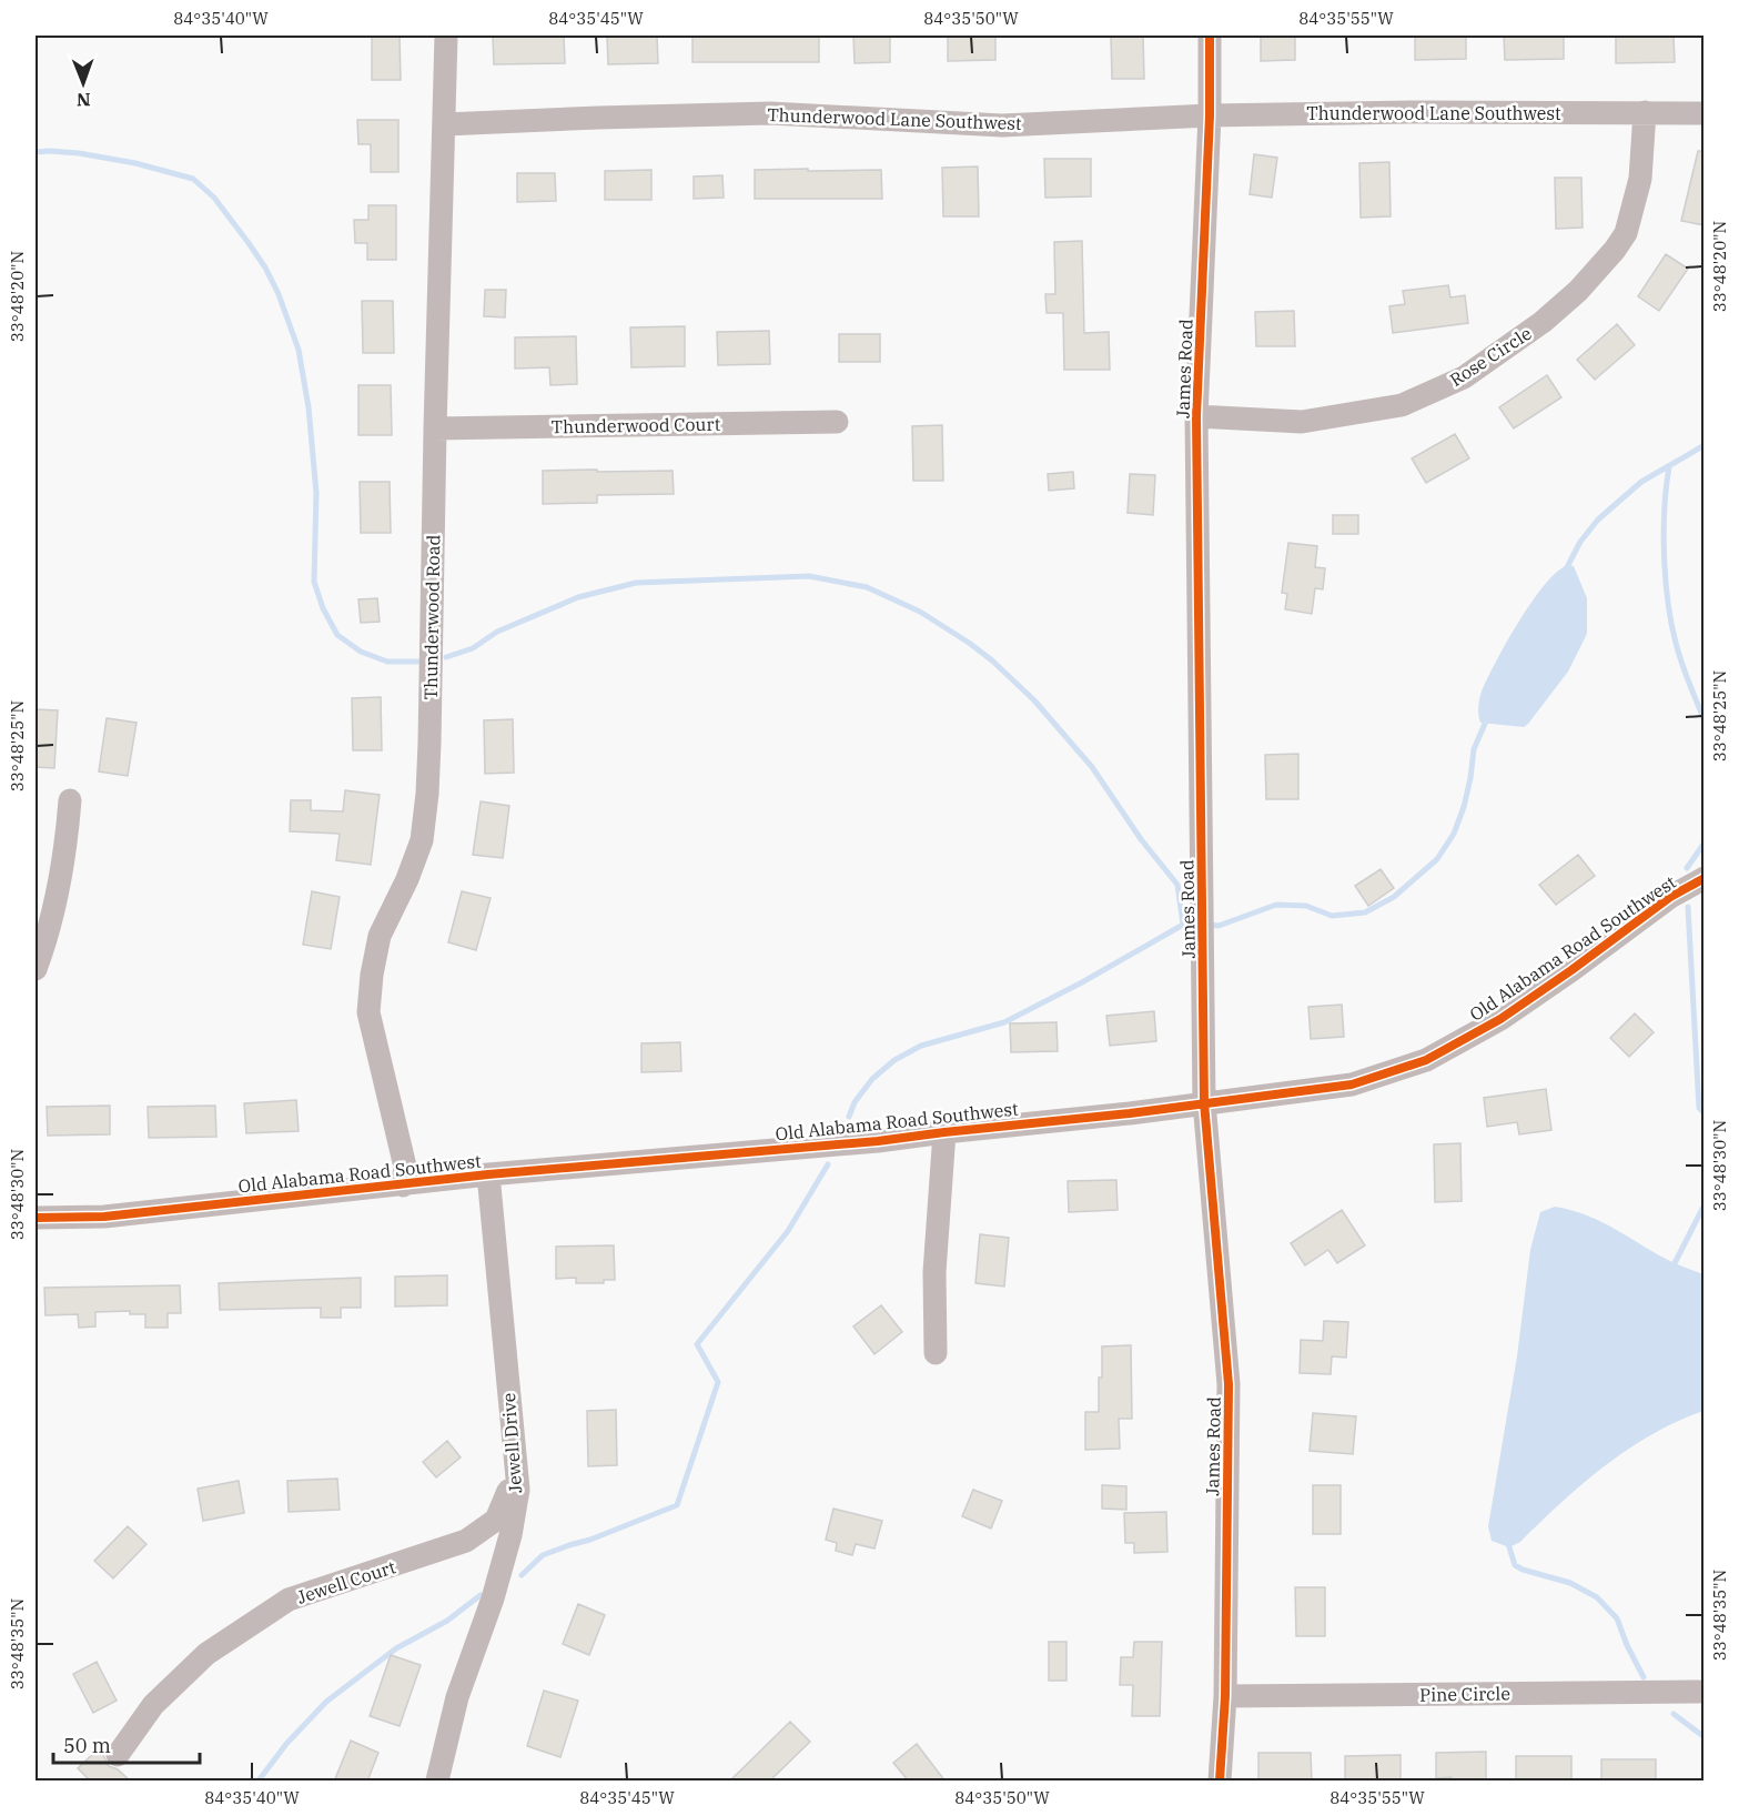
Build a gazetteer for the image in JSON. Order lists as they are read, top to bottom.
{
  "streets": {
    "street": [
      "Thunderwood Lane Southwest",
      "Rose Circle",
      "James Road",
      "Thunderwood Court",
      "Thunderwood Road",
      "Old Alabama Road Southwest",
      "Jewell Drive",
      "Jewell Court",
      "Pine Circle"
    ]
  },
  "crossings": [
    ["Thunderwood Lane Southwest", "Rose Circle"],
    ["Thunderwood Lane Southwest", "James Road"],
    ["Thunderwood Lane Southwest", "Thunderwood Road"],
    ["Rose Circle", "James Road"],
    ["James Road", "Old Alabama Road Southwest"],
    ["James Road", "Pine Circle"],
    ["Thunderwood Court", "Thunderwood Road"],
    ["Thunderwood Road", "Old Alabama Road Southwest"],
    ["Old Alabama Road Southwest", "Jewell Drive"],
    ["Jewell Drive", "Jewell Court"]
  ],
  "scale_bar": "50 m",
  "north": "bottom",
  "coordinates": [
    "84°35'40\"W",
    "84°35'45\"W",
    "84°35'50\"W",
    "84°35'55\"W",
    "33°48'20\"N",
    "33°48'25\"N",
    "33°48'30\"N",
    "33°48'35\"N"
  ]
}
